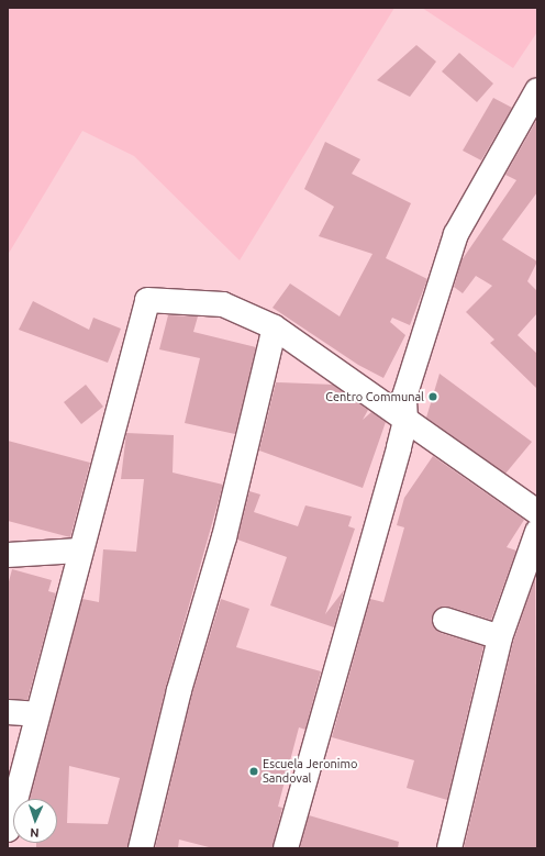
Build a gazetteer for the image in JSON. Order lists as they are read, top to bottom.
{
  "places": ["Centro Communal", "Escuela Jeronimo Sandoval"],
  "north": "bottom"
}
